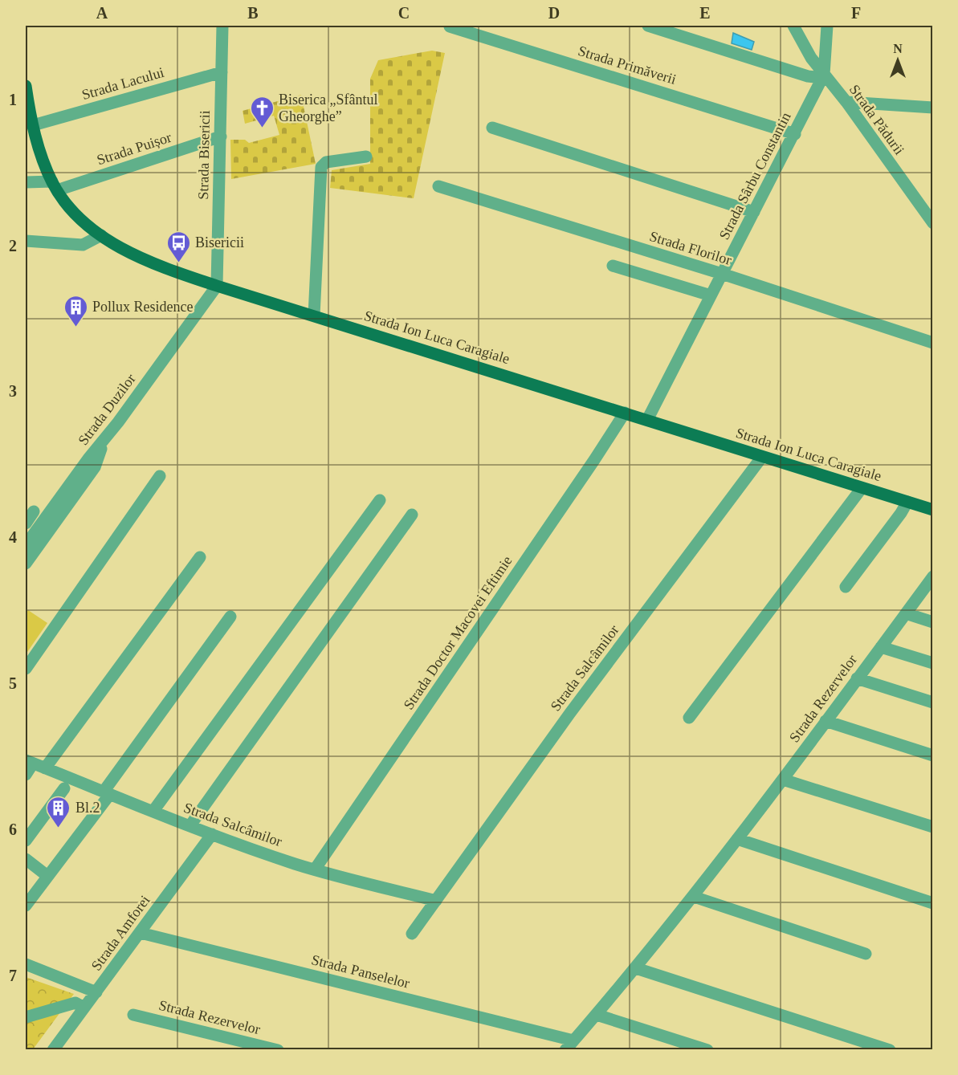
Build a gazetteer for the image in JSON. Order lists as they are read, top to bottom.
{
  "streets": {
    "main road": ["Strada Ion Luca Caragiale"],
    "street": [
      "Strada Primăverii",
      "Strada Lacului",
      "Strada Pădurii",
      "Strada Puișor",
      "Strada Bisericii",
      "Strada Sârbu Constantin",
      "Strada Florilor",
      "Strada Duzilor",
      "Strada Doctor Macovei Eftimie",
      "Strada Salcâmilor",
      "Strada Rezervelor",
      "Strada Amforei",
      "Strada Panselelor"
    ]
  },
  "crossings": [
    ["Strada Primăverii", "Strada Sârbu Constantin"],
    ["Strada Lacului", "Strada Bisericii"],
    ["Strada Lacului", "Strada Ion Luca Caragiale"],
    ["Strada Pădurii", "Strada Sârbu Constantin"],
    ["Strada Puișor", "Strada Bisericii"],
    ["Strada Puișor", "Strada Ion Luca Caragiale"],
    ["Strada Bisericii", "Strada Ion Luca Caragiale"],
    ["Strada Bisericii", "Strada Duzilor"],
    ["Strada Sârbu Constantin", "Strada Florilor"],
    ["Strada Sârbu Constantin", "Strada Ion Luca Caragiale"],
    ["Strada Ion Luca Caragiale", "Strada Duzilor"],
    ["Strada Ion Luca Caragiale", "Strada Doctor Macovei Eftimie"],
    ["Strada Ion Luca Caragiale", "Strada Salcâmilor"],
    ["Strada Doctor Macovei Eftimie", "Strada Salcâmilor"],
    ["Strada Salcâmilor", "Strada Amforei"],
    ["Strada Rezervelor", "Strada Panselelor"],
    ["Strada Amforei", "Strada Panselelor"]
  ],
  "places": {
    "church": ["Biserica „Sfântul Gheorghe”"],
    "bus stop": ["Bisericii"],
    "building": ["Pollux Residence", "Bl.2"]
  },
  "north": "top",
  "grid": {
    "columns": [
      "A",
      "B",
      "C",
      "D",
      "E",
      "F"
    ],
    "rows": [
      "1",
      "2",
      "3",
      "4",
      "5",
      "6",
      "7"
    ]
  }
}
